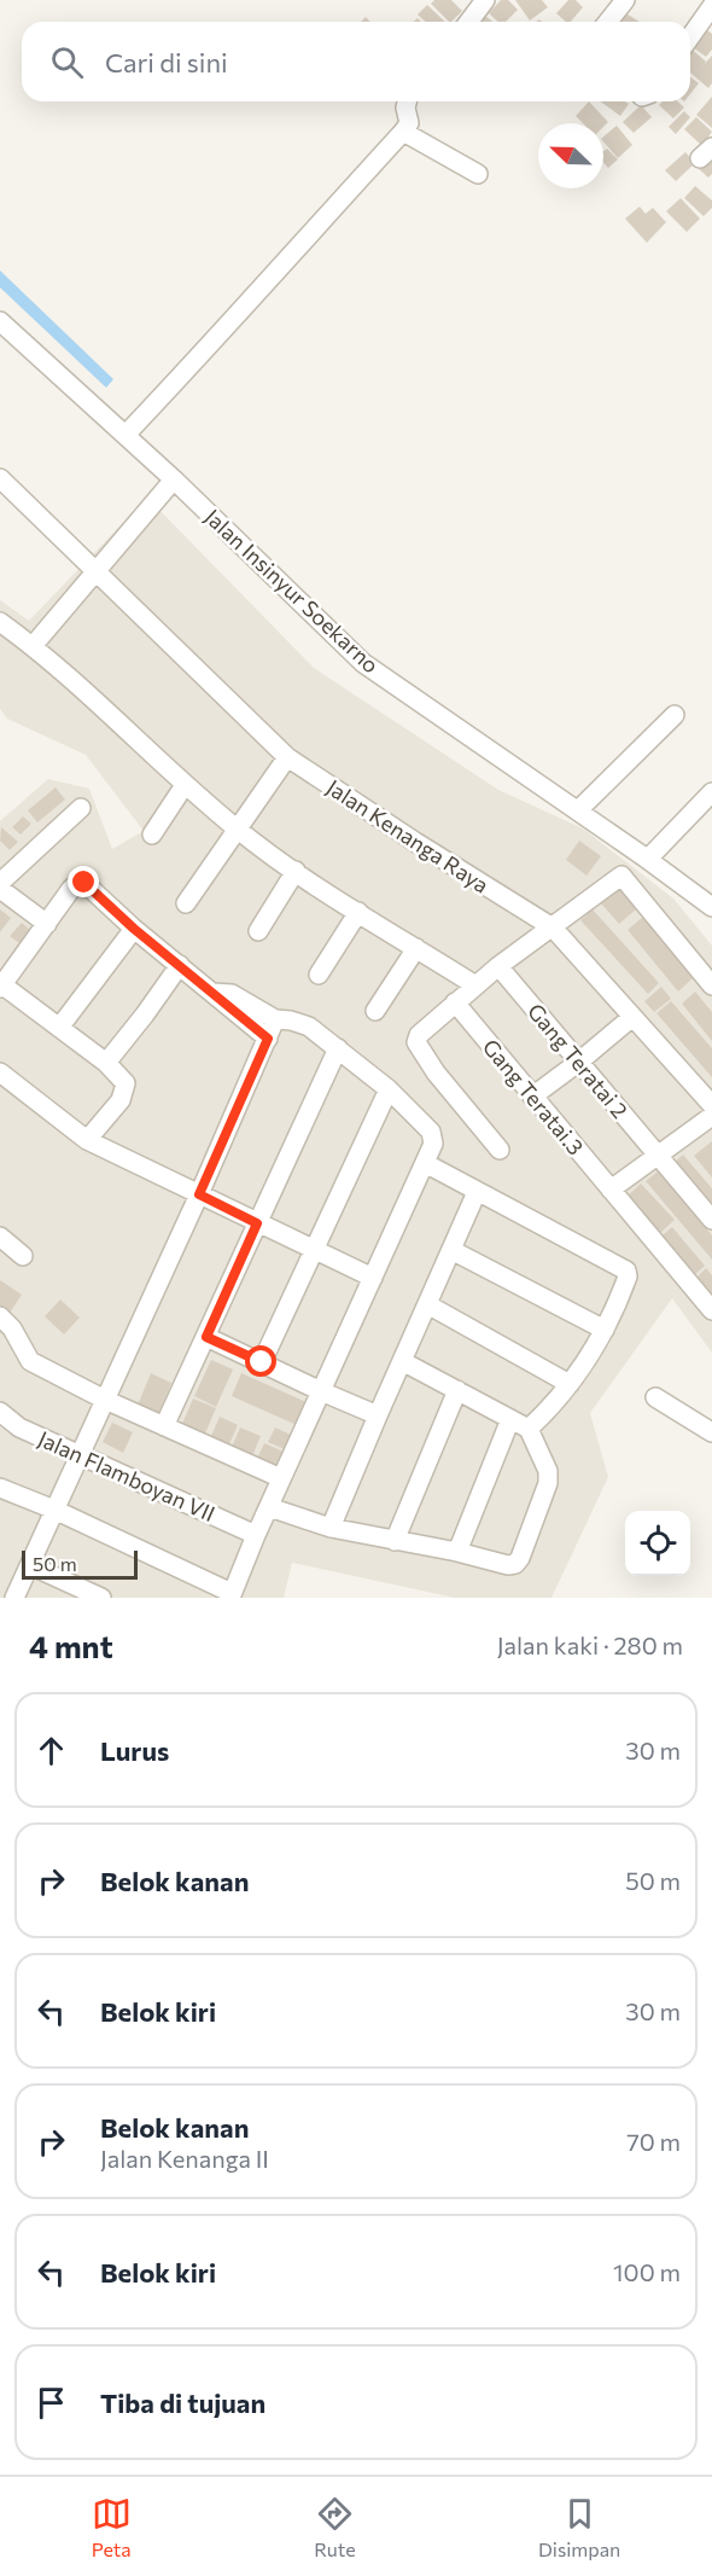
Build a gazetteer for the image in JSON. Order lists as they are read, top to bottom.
{
  "streets": {
    "street": [
      "Jalan Insinyur Soekarno",
      "Jalan Kenanga Raya",
      "Gang Teratai 2",
      "Gang Teratai.3",
      "Jalan Flamboyan VII"
    ]
  },
  "scale_bar": "50 m",
  "north": "top left",
  "page": {
    "search": "Cari di sini",
    "scale": "50 m",
    "heading": ["4 mnt", "Jalan kaki · 280 m"],
    "list": [
      ["Lurus", "30 m"],
      ["Belok kanan", "50 m"],
      ["Belok kiri", "30 m"],
      ["Belok kanan", "Jalan Kenanga II", "70 m"],
      ["Belok kiri", "100 m"],
      "Tiba di tujuan"
    ],
    "nav": ["Peta", "Rute", "Disimpan"]
  }
}
